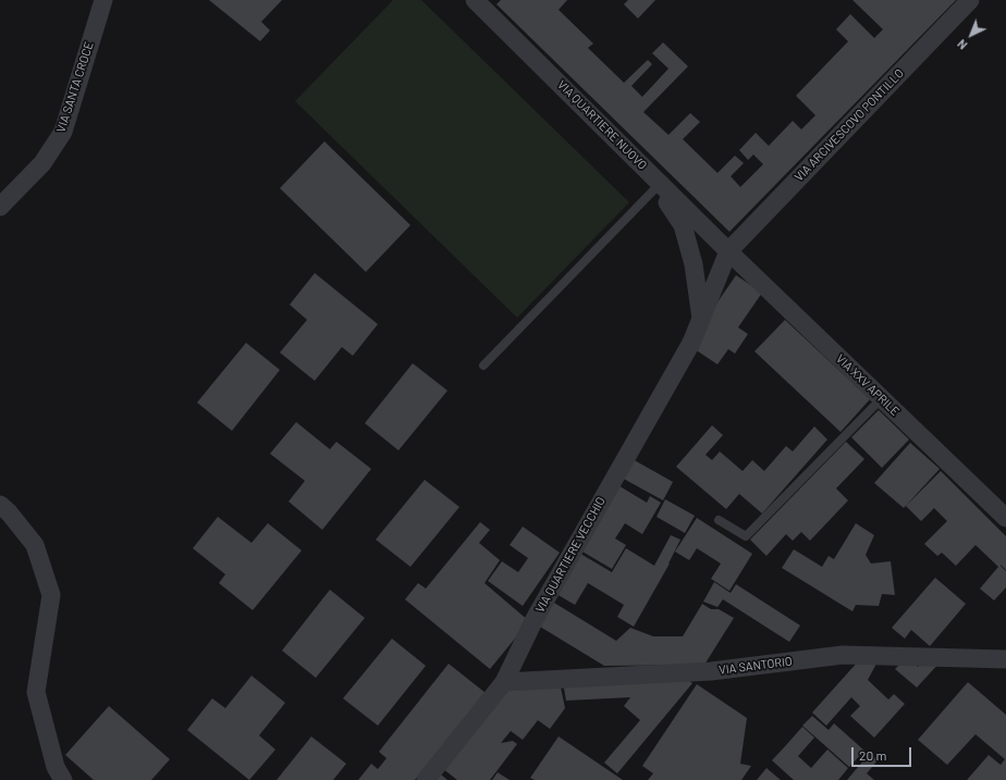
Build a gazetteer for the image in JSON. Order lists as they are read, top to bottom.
{
  "streets": {
    "street": [
      "VIA SANTA CROCE",
      "VIA QUARTIERE NUOVO",
      "VIA ARCIVESCOVO PONTILLO",
      "VIA XXV APRILE",
      "VIA QUARTIERE VECCHIO",
      "VIA SANTORIO"
    ]
  },
  "crossings": [
    ["VIA QUARTIERE NUOVO", "VIA ARCIVESCOVO PONTILLO"],
    ["VIA QUARTIERE NUOVO", "VIA XXV APRILE"],
    ["VIA QUARTIERE NUOVO", "VIA QUARTIERE VECCHIO"],
    ["VIA ARCIVESCOVO PONTILLO", "VIA XXV APRILE"],
    ["VIA ARCIVESCOVO PONTILLO", "VIA QUARTIERE VECCHIO"],
    ["VIA XXV APRILE", "VIA QUARTIERE VECCHIO"],
    ["VIA QUARTIERE VECCHIO", "VIA SANTORIO"]
  ],
  "scale_bar": "20 m",
  "north": "bottom left"
}
